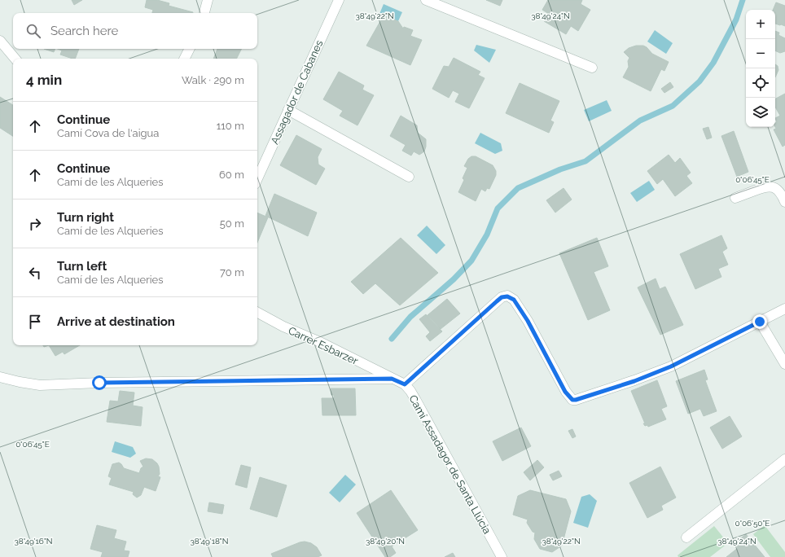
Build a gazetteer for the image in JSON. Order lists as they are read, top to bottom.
{
  "streets": {
    "street": ["Assagador de Cabanes", "Carrer Esbarzer", "Camí Assadagor de Santa Llúcia"]
  },
  "crossings": [
    ["Carrer Esbarzer", "Camí Assadagor de Santa Llúcia"]
  ],
  "page": {
    "map_buttons": ["+", "−"],
    "search": "Search here",
    "heading": ["4 min", "Walk · 290 m"],
    "list": [
      ["Continue", "Camí Cova de l'aigua", "110 m"],
      ["Continue", "Camí de les Alqueries", "60 m"],
      ["Turn right", "Camí de les Alqueries", "50 m"],
      ["Turn left", "Camí de les Alqueries", "70 m"],
      "Arrive at destination"
    ]
  },
  "coordinates": [
    "38°49'22\"N",
    "38°49'24\"N",
    "0°06'45\"E",
    "0°06'50\"E",
    "38°49'16\"N",
    "38°49'18\"N",
    "38°49'20\"N"
  ]
}
